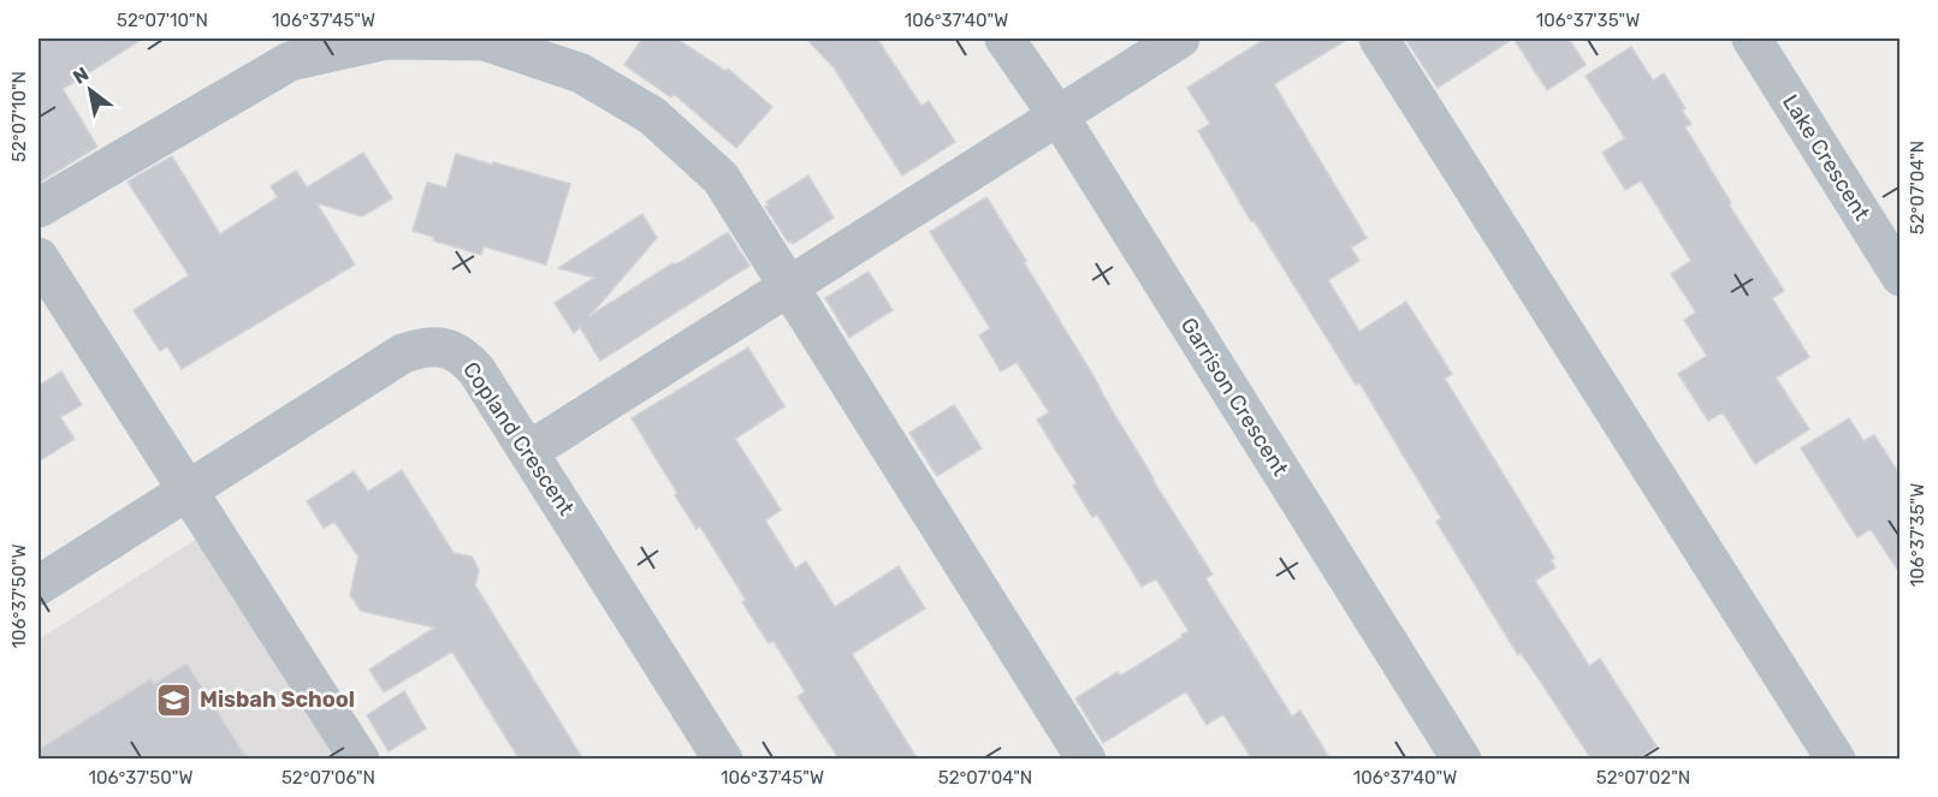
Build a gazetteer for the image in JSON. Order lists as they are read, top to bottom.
{
  "streets": {
    "street": ["Lake Crescent", "Garrison Crescent", "Copland Crescent"]
  },
  "places": {
    "school or university": ["Misbah School"]
  },
  "north": "top left",
  "coordinates": [
    "52°07'10\"N",
    "106°37'45\"W",
    "106°37'40\"W",
    "106°37'35\"W",
    "52°07'04\"N",
    "106°37'50\"W",
    "52°07'06\"N",
    "52°07'02\"N"
  ]
}
